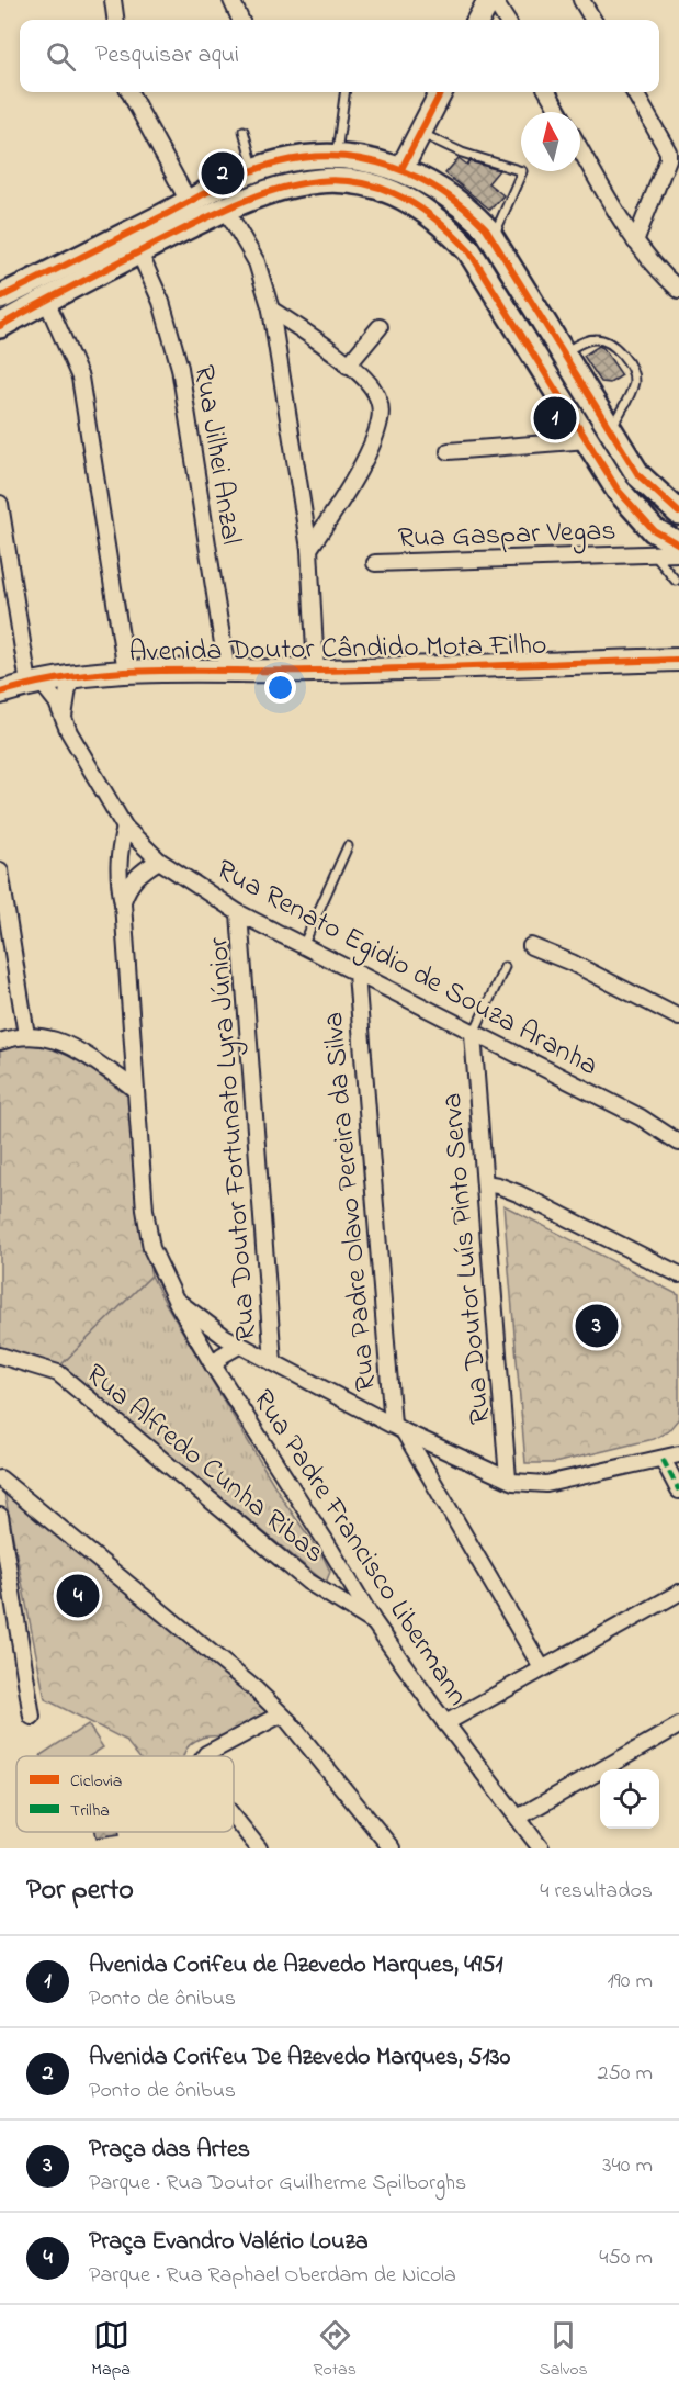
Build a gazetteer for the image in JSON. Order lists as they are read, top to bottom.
{
  "streets": {
    "main road": ["Avenida Doutor Cândido Mota Filho"],
    "street": [
      "Rua Jilhei Anzal",
      "Rua Gaspar Vegas",
      "Rua Renato Egidio de Souza Aranha",
      "Rua Doutor Fortunato Lyra Júnior",
      "Rua Padre Olavo Pereira da Silva",
      "Rua Doutor Luís Pinto Serva",
      "Rua Alfredo Cunha Ribas",
      "Rua Padre Francisco Libermann"
    ]
  },
  "crossings": [
    ["Rua Jilhei Anzal", "Avenida Doutor Cândido Mota Filho"],
    ["Avenida Doutor Cândido Mota Filho", "Rua Renato Egidio de Souza Aranha"],
    ["Rua Renato Egidio de Souza Aranha", "Rua Doutor Fortunato Lyra Júnior"],
    ["Rua Renato Egidio de Souza Aranha", "Rua Padre Olavo Pereira da Silva"],
    ["Rua Renato Egidio de Souza Aranha", "Rua Doutor Luís Pinto Serva"],
    ["Rua Alfredo Cunha Ribas", "Rua Padre Francisco Libermann"]
  ],
  "legend": ["Ciclovia", "Trilha"],
  "north": "top",
  "page": {
    "search": "Pesquisar aqui",
    "pins": [
      "2",
      "1",
      "3",
      "4"
    ],
    "heading": ["Por perto", "4 resultados"],
    "list": [
      {
        "mark": "1",
        "name": "Avenida Corifeu de Azevedo Marques, 4951",
        "note": "Ponto de ônibus",
        "value": "190 m"
      },
      {
        "mark": "2",
        "name": "Avenida Corifeu De Azevedo Marques, 5130",
        "note": "Ponto de ônibus",
        "value": "250 m"
      },
      {
        "mark": "3",
        "name": "Praça das Artes",
        "note": "Parque · Rua Doutor Guilherme Spilborghs",
        "value": "340 m"
      },
      {
        "mark": "4",
        "name": "Praça Evandro Valério Louza",
        "note": "Parque · Rua Raphael Oberdam de Nicola",
        "value": "450 m"
      }
    ],
    "nav": ["Mapa", "Rotas", "Salvos"]
  }
}
